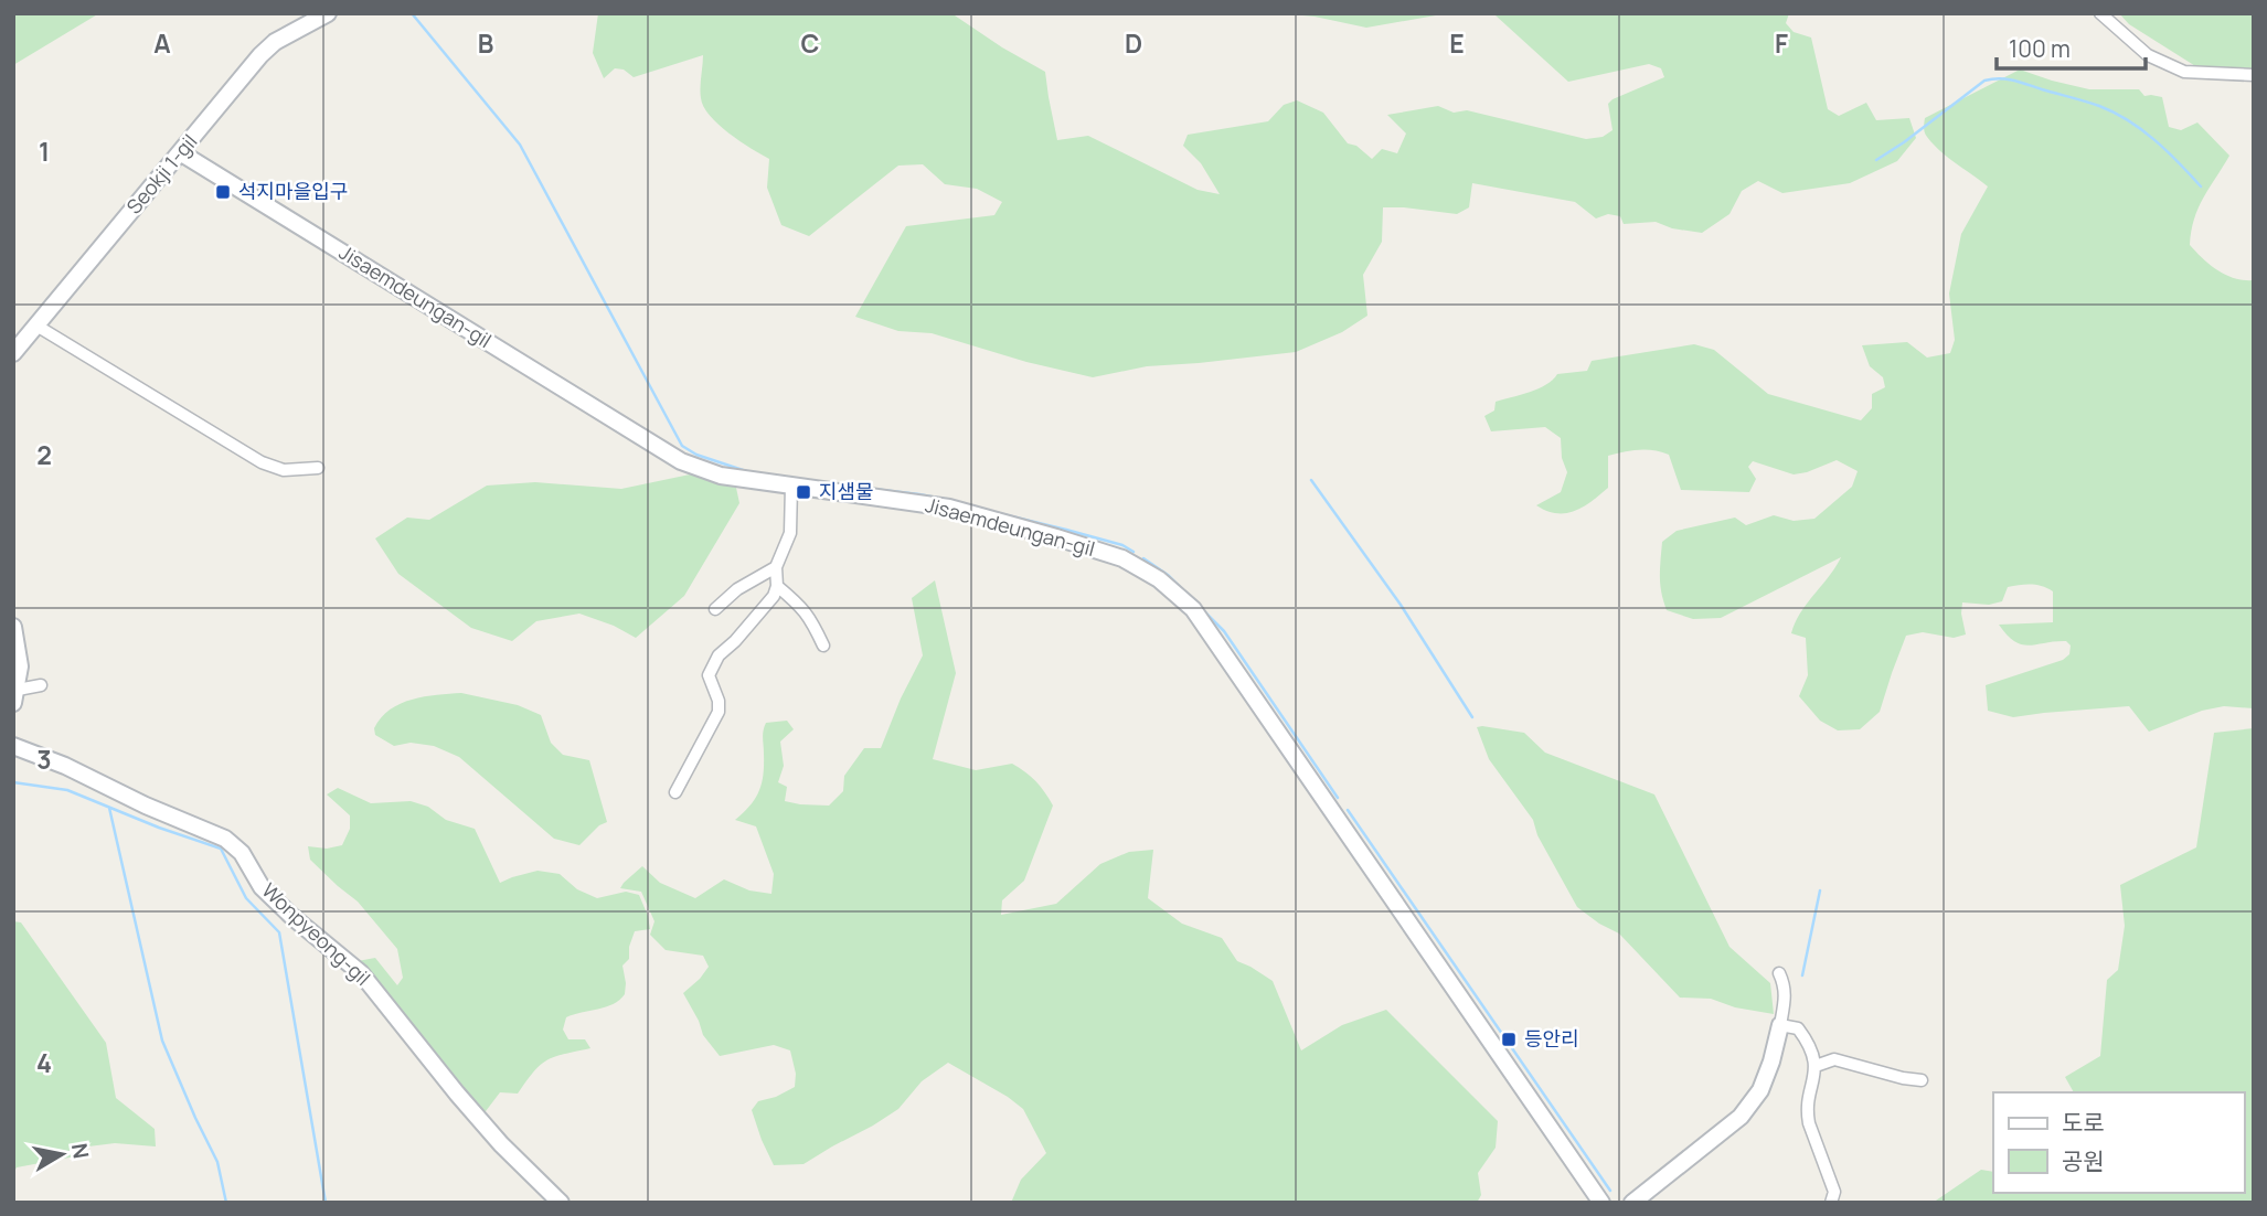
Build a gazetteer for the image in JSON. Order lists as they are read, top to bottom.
{
  "streets": {
    "street": ["Seokji 1-gil", "Jisaemdeungan-gil", "Wonpyeong-gil"]
  },
  "crossings": [
    ["Seokji 1-gil", "Jisaemdeungan-gil"]
  ],
  "places": {
    "transit": ["석지마을입구", "지샘물", "등안리"]
  },
  "legend": ["도로", "공원"],
  "scale_bar": "100 m",
  "north": "right",
  "grid": {
    "columns": [
      "A",
      "B",
      "C",
      "D",
      "E",
      "F"
    ],
    "rows": [
      "1",
      "2",
      "3",
      "4"
    ]
  }
}
